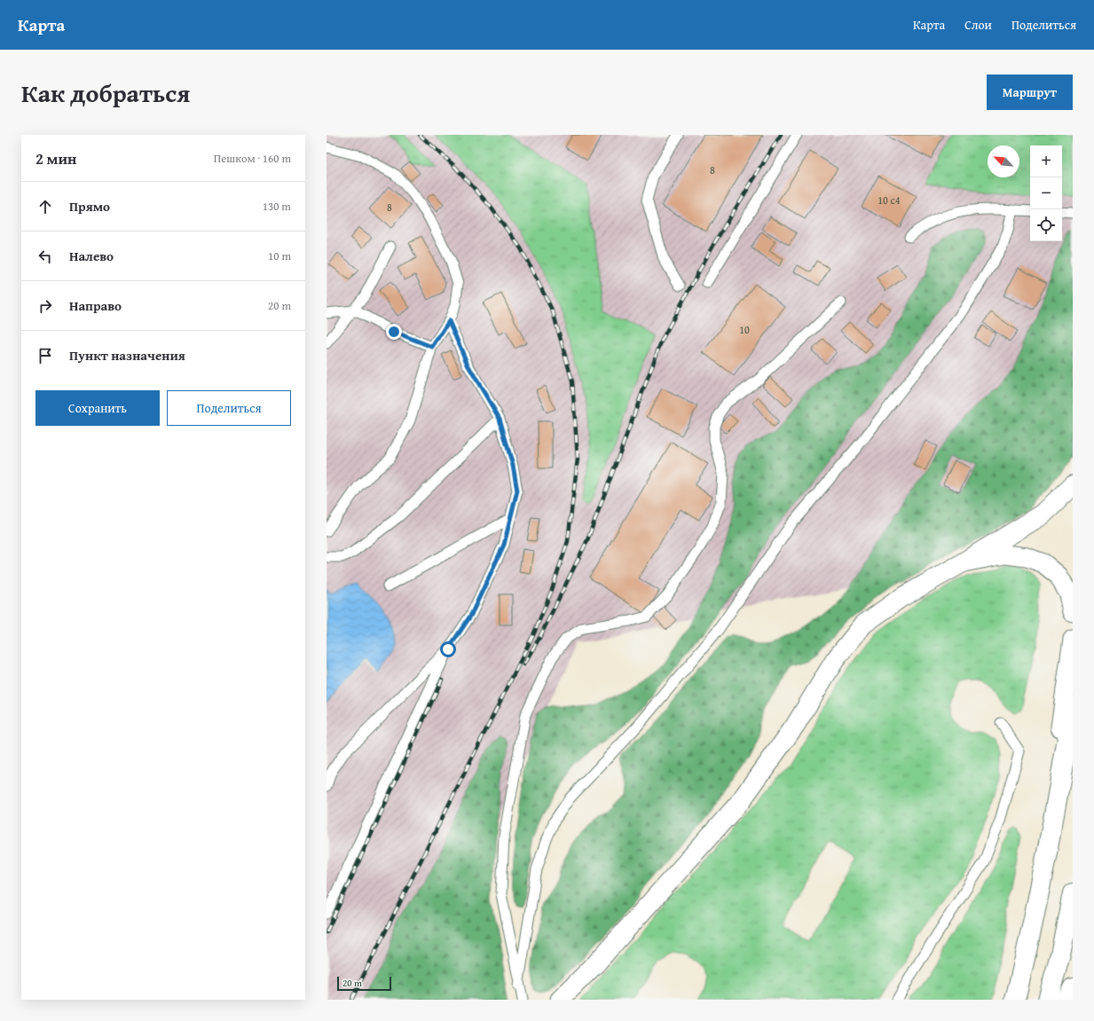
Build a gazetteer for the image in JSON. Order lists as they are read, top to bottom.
{
  "house_numbers": [
    "8",
    "10 с4",
    "8",
    "10"
  ],
  "scale_bar": "20 m",
  "north": "top left",
  "page": {
    "header": "Карта",
    "nav": ["Карта", "Слои", "Поделиться"],
    "title": "Как добраться",
    "buttons": [
      "Маршрут",
      ["Сохранить", "Поделиться"]
    ],
    "heading": ["2 мин", "Пешком · 160 m"],
    "map_buttons": ["+", "−"],
    "list": [
      ["Прямо", "130 m"],
      ["Налево", "10 m"],
      ["Направо", "20 m"],
      "Пункт назначения"
    ],
    "scale": "20 m"
  }
}
